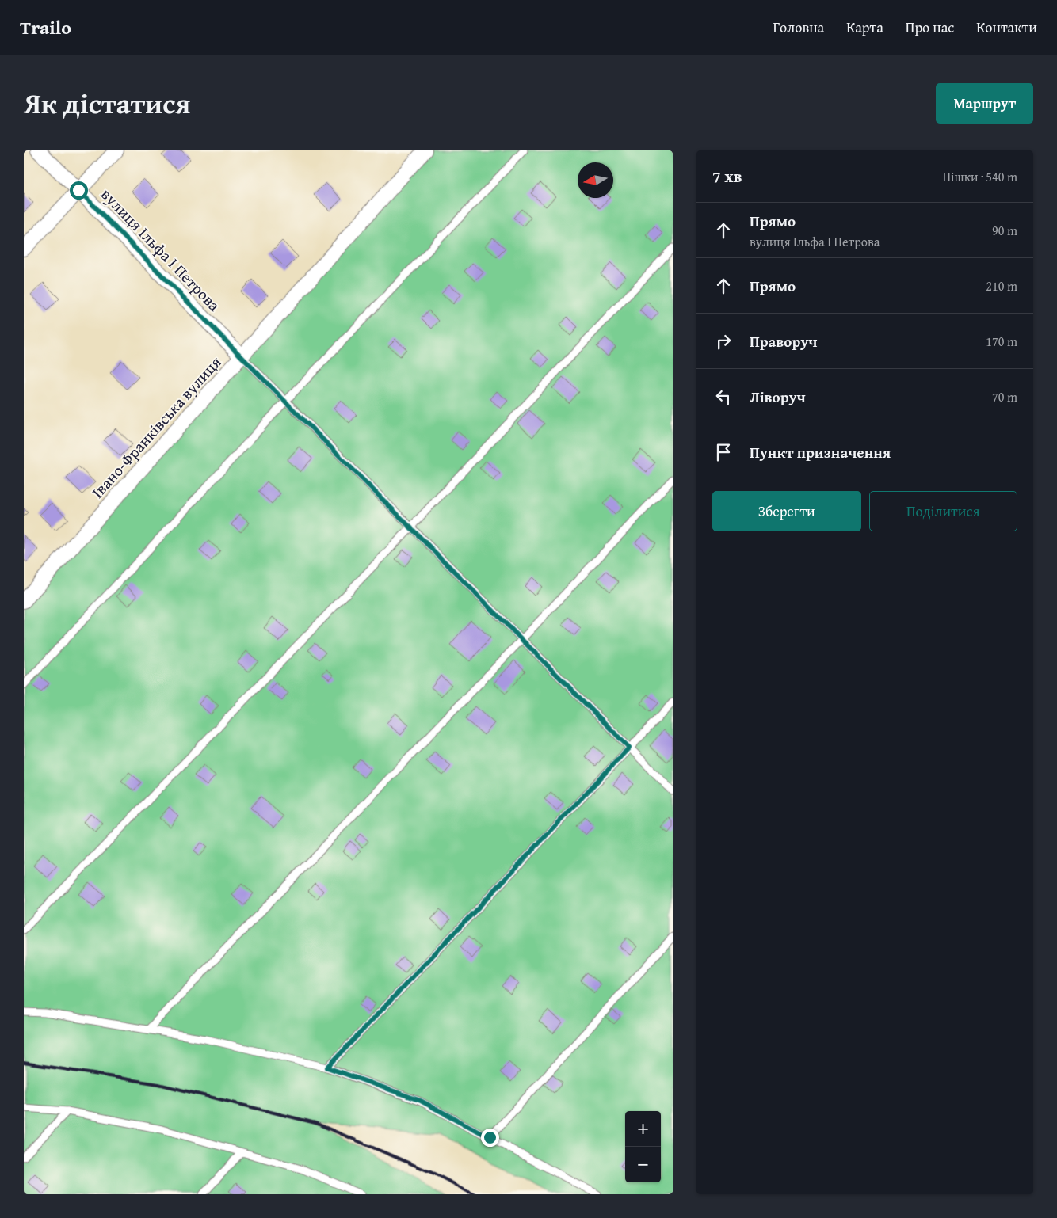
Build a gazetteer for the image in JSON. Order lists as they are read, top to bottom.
{
  "streets": {
    "street": ["вулиця Ільфа І Петрова", "Івано-Франківська вулиця"]
  },
  "crossings": [
    ["вулиця Ільфа І Петрова", "Івано-Франківська вулиця"]
  ],
  "north": "left",
  "page": {
    "header": "Trailo",
    "nav": [
      "Головна",
      "Карта",
      "Про нас",
      "Контакти"
    ],
    "title": "Як дістатися",
    "buttons": [
      "Маршрут",
      ["Зберегти", "Поділитися"]
    ],
    "heading": ["7 хв", "Пішки · 540 m"],
    "list": [
      ["Прямо", "вулиця Ільфа І Петрова", "90 m"],
      ["Прямо", "210 m"],
      ["Праворуч", "170 m"],
      ["Ліворуч", "70 m"],
      "Пункт призначення"
    ],
    "map_buttons": ["+", "−"]
  }
}
